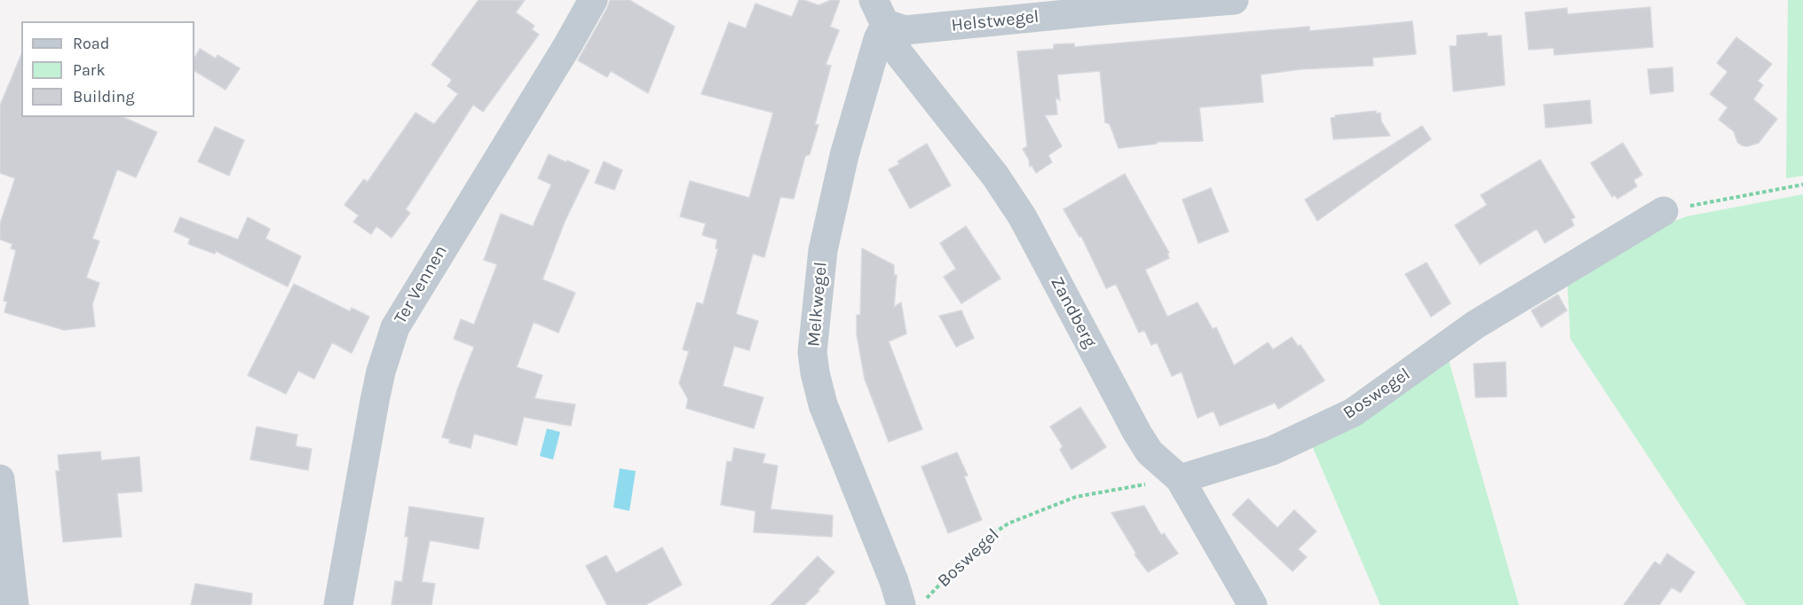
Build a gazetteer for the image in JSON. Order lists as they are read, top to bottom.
{
  "streets": {
    "street": [
      "Helstwegel",
      "Ter Vennen",
      "Melkwegel",
      "Zandberg",
      "Boswegel"
    ]
  },
  "crossings": [
    ["Helstwegel", "Melkwegel"],
    ["Helstwegel", "Zandberg"],
    ["Melkwegel", "Zandberg"],
    ["Melkwegel", "Boswegel"],
    ["Zandberg", "Boswegel"]
  ],
  "legend": ["Road", "Park", "Building"]
}
